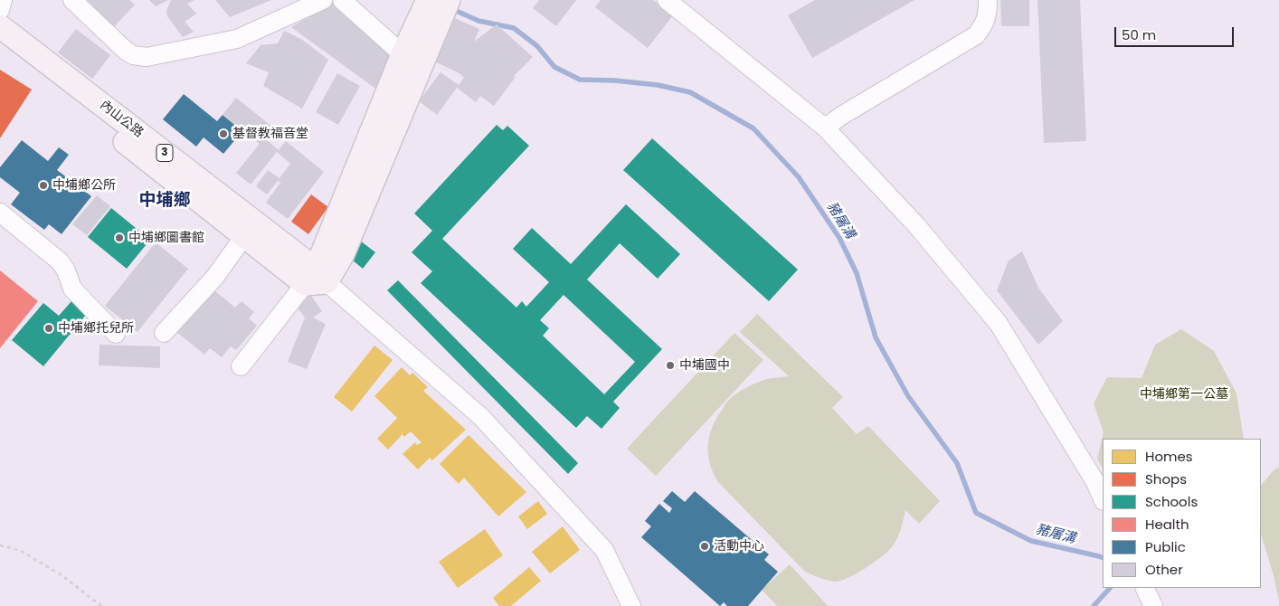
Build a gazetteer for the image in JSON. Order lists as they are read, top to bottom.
{
  "streets": {
    "main road": ["內山公路", "3"]
  },
  "districts": ["中埔鄉"],
  "water": ["豬屠溝"],
  "parks": ["中埔鄉第一公墓"],
  "places": [
    "基督教福音堂",
    "中埔鄉公所",
    "中埔鄉圖書館",
    "中埔鄉托兒所",
    "中埔國中",
    "活動中心"
  ],
  "legend": [
    "Homes",
    "Shops",
    "Schools",
    "Health",
    "Public",
    "Other"
  ],
  "scale_bar": "50 m"
}
